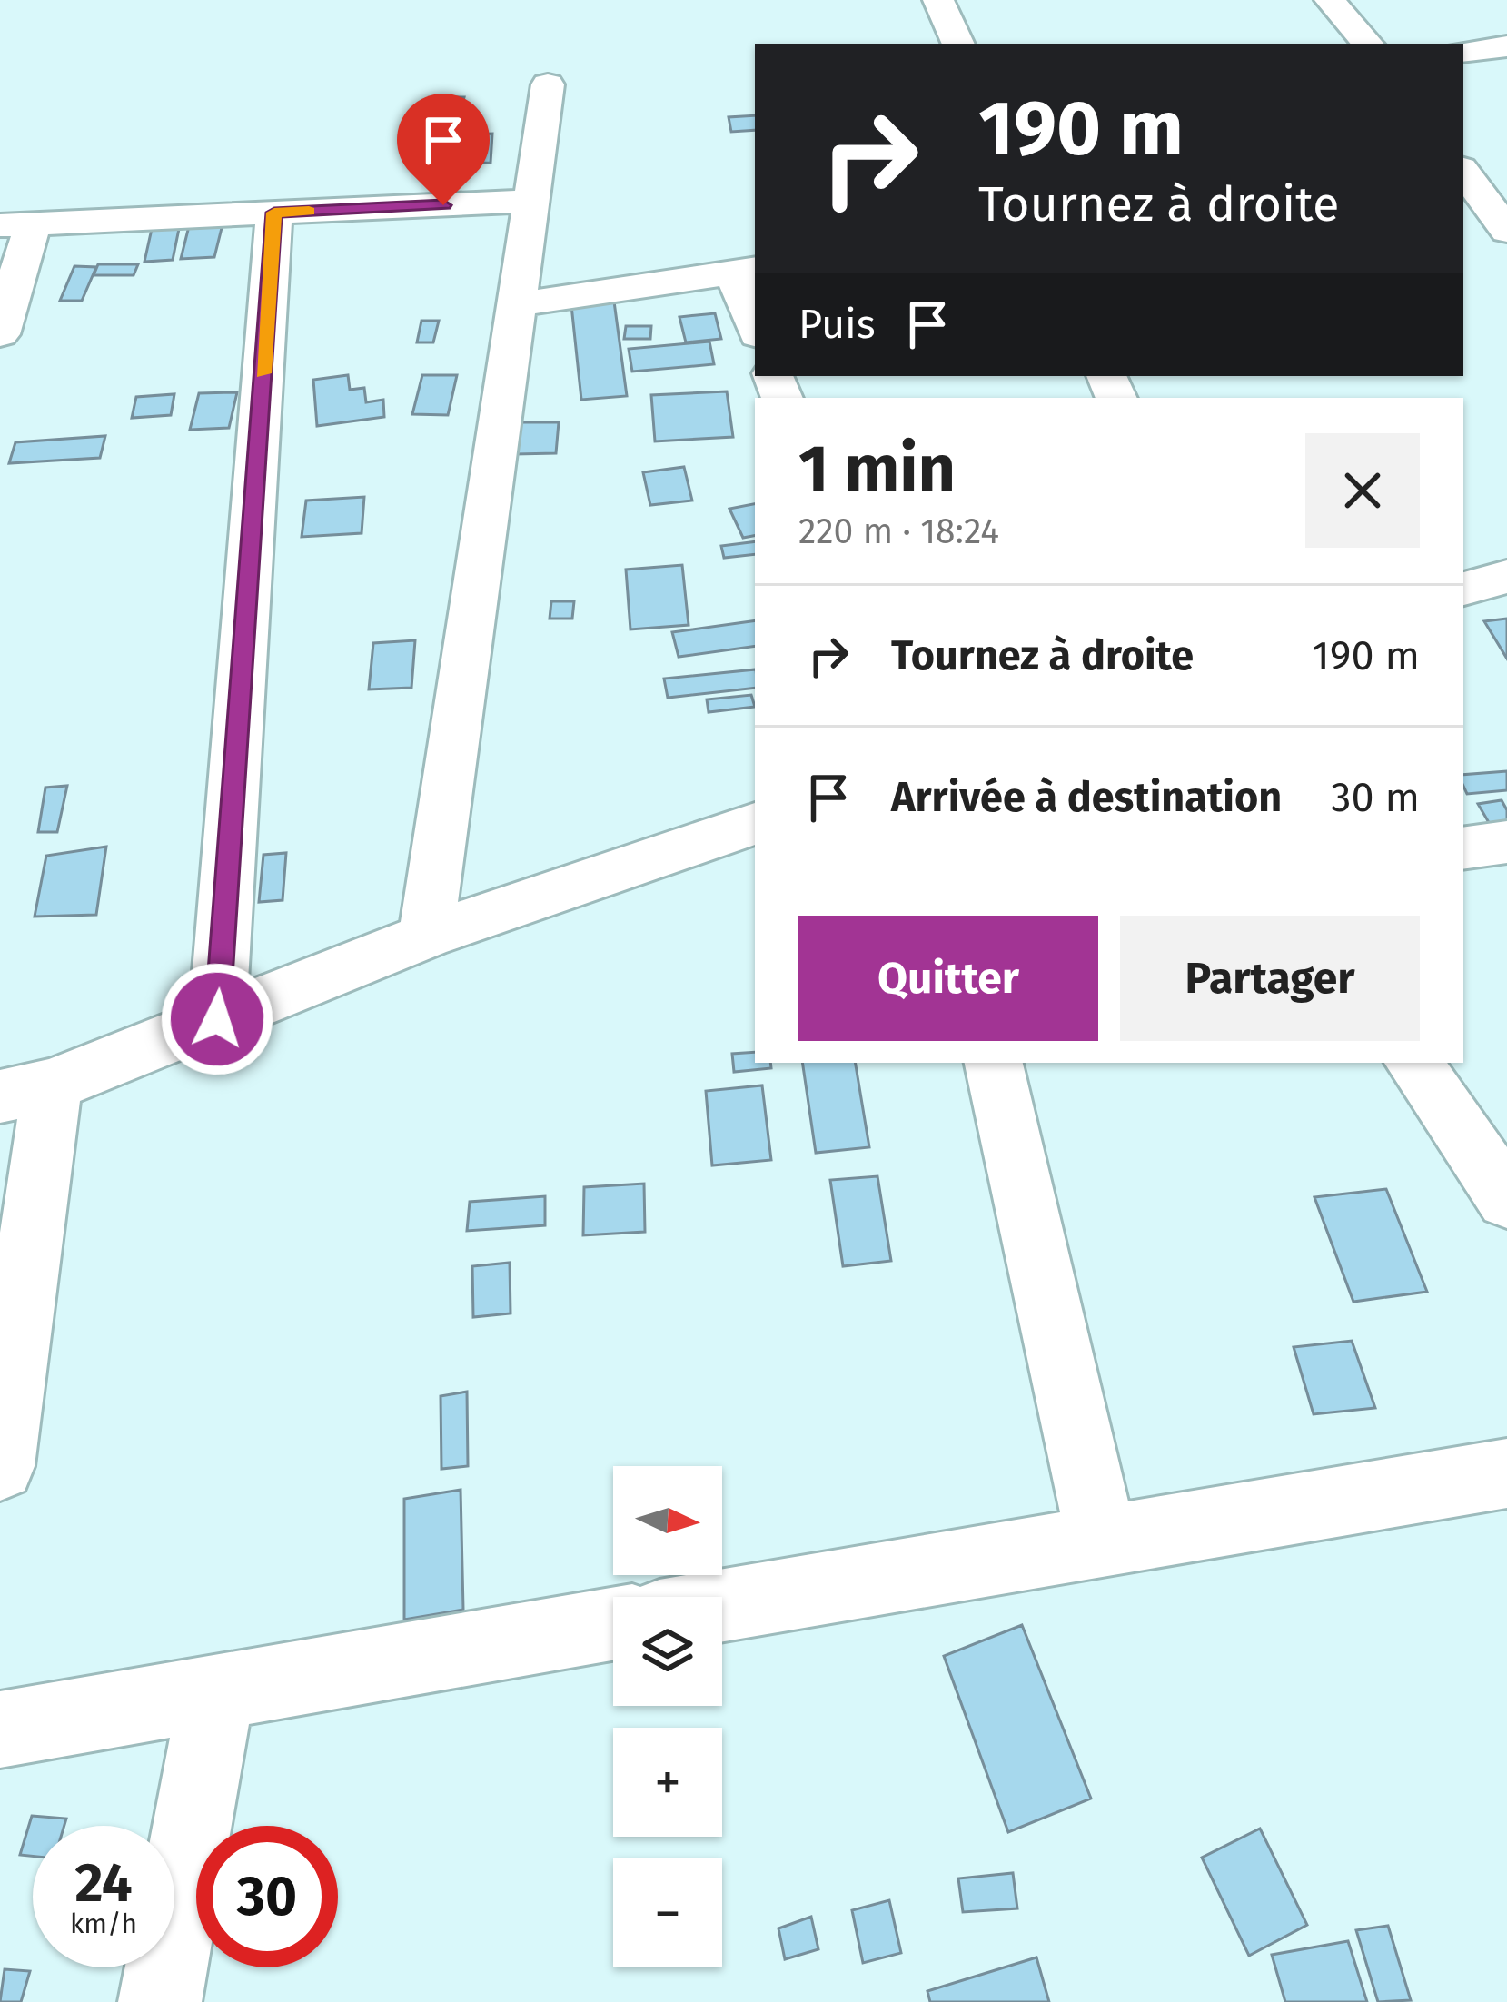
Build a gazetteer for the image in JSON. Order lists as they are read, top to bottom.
{
  "north": "right",
  "page": {
    "turn": ["190 m", "Tournez à droite"],
    "then": "Puis",
    "heading": ["1 min", "220 m · 18:24"],
    "list": [
      {
        "name": "Tournez à droite",
        "value": "190 m"
      },
      {
        "name": "Arrivée à destination",
        "value": "30 m"
      }
    ],
    "buttons": ["Quitter", "Partager"],
    "map_buttons": ["+", "−"],
    "speed": "24 km/h",
    "limit": "30"
  }
}
